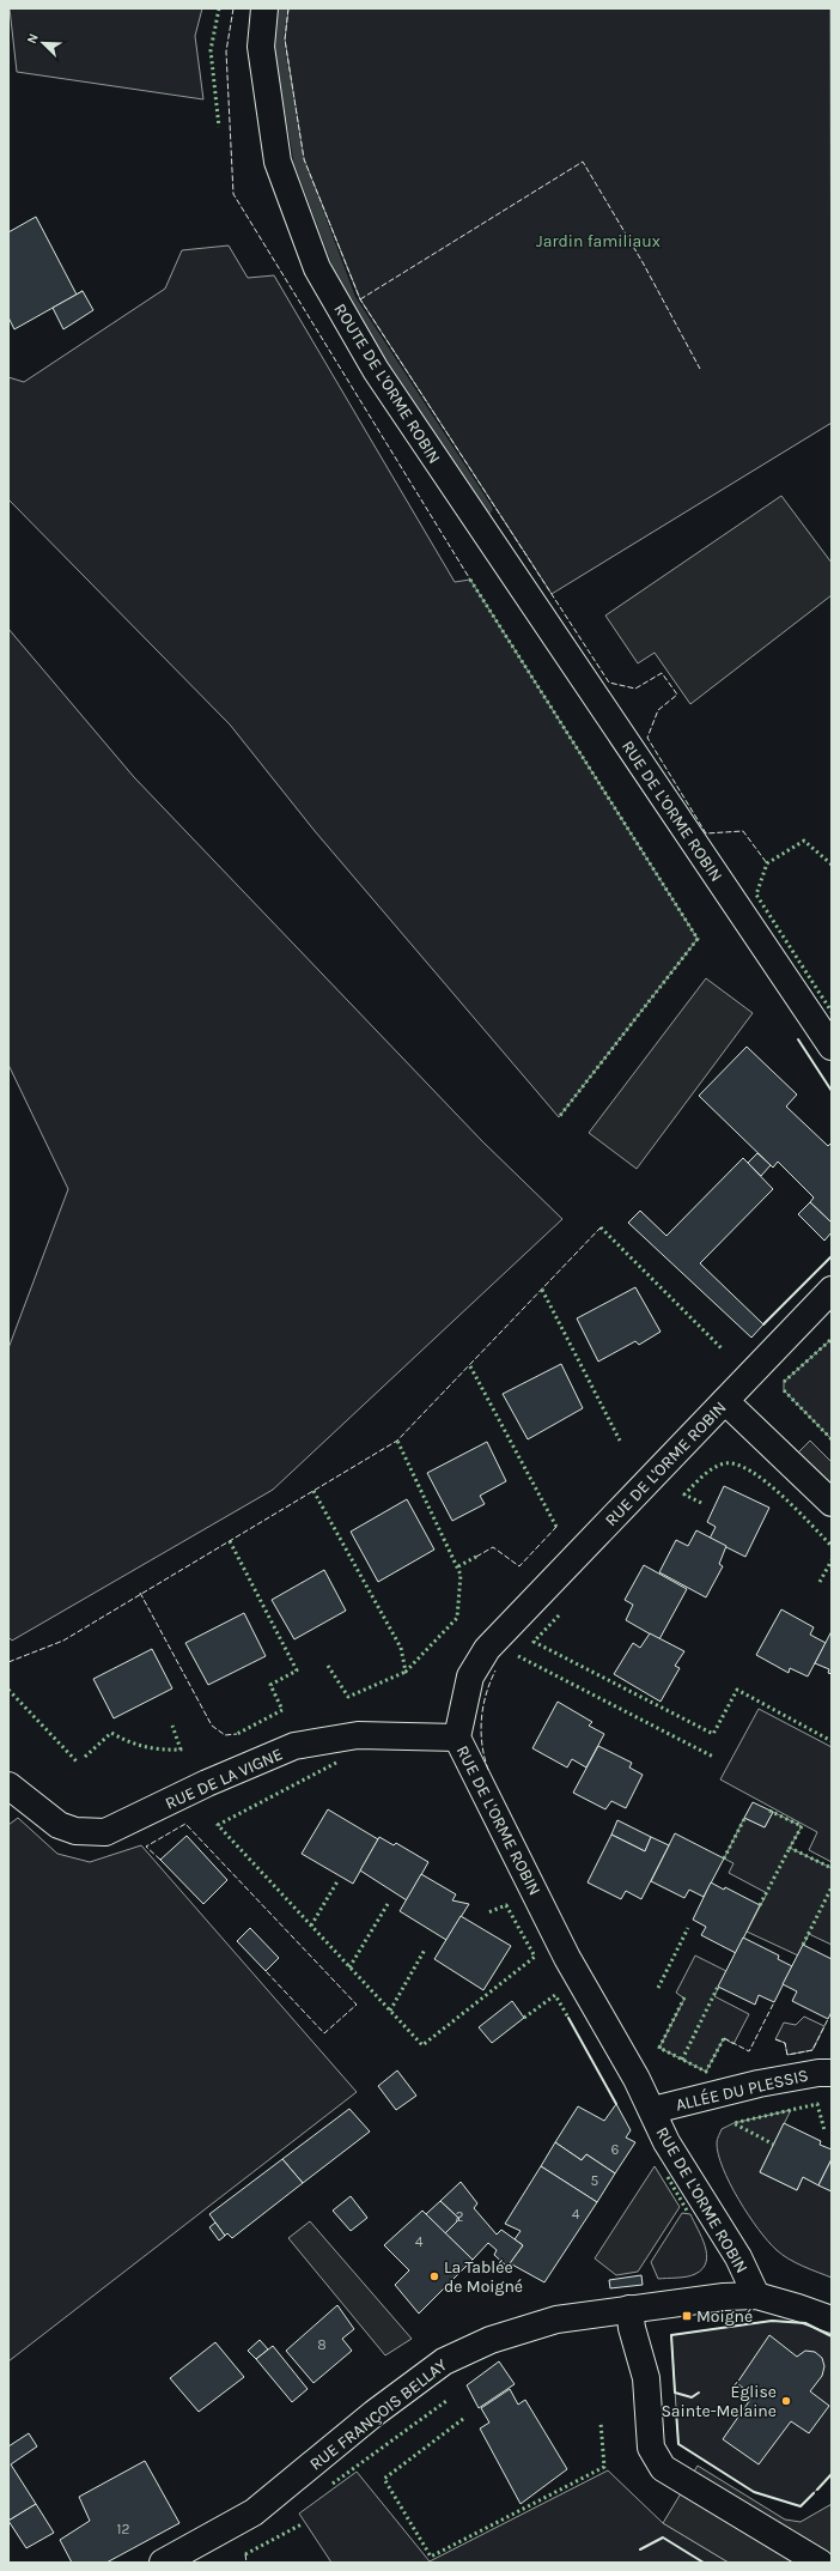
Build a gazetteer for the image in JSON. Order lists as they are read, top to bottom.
{
  "streets": {
    "street": [
      "ROUTE DE L'ORME ROBIN",
      "RUE DE L'ORME ROBIN",
      "RUE DE LA VIGNE",
      "ALLÉE DU PLESSIS",
      "RUE FRANÇOIS BELLAY"
    ]
  },
  "crossings": [
    ["ROUTE DE L'ORME ROBIN", "RUE DE L'ORME ROBIN"],
    ["RUE DE L'ORME ROBIN", "RUE DE LA VIGNE"],
    ["RUE DE L'ORME ROBIN", "ALLÉE DU PLESSIS"],
    ["RUE DE L'ORME ROBIN", "RUE FRANÇOIS BELLAY"]
  ],
  "parks": ["Jardin familiaux"],
  "places": {
    "other": ["La Tablée de Moigné", "Église Sainte-Melaine"],
    "transit": ["Moigné"]
  },
  "house_numbers": [
    "6",
    "5",
    "4",
    "2",
    "4",
    "8",
    "12"
  ],
  "north": "top left"
}
